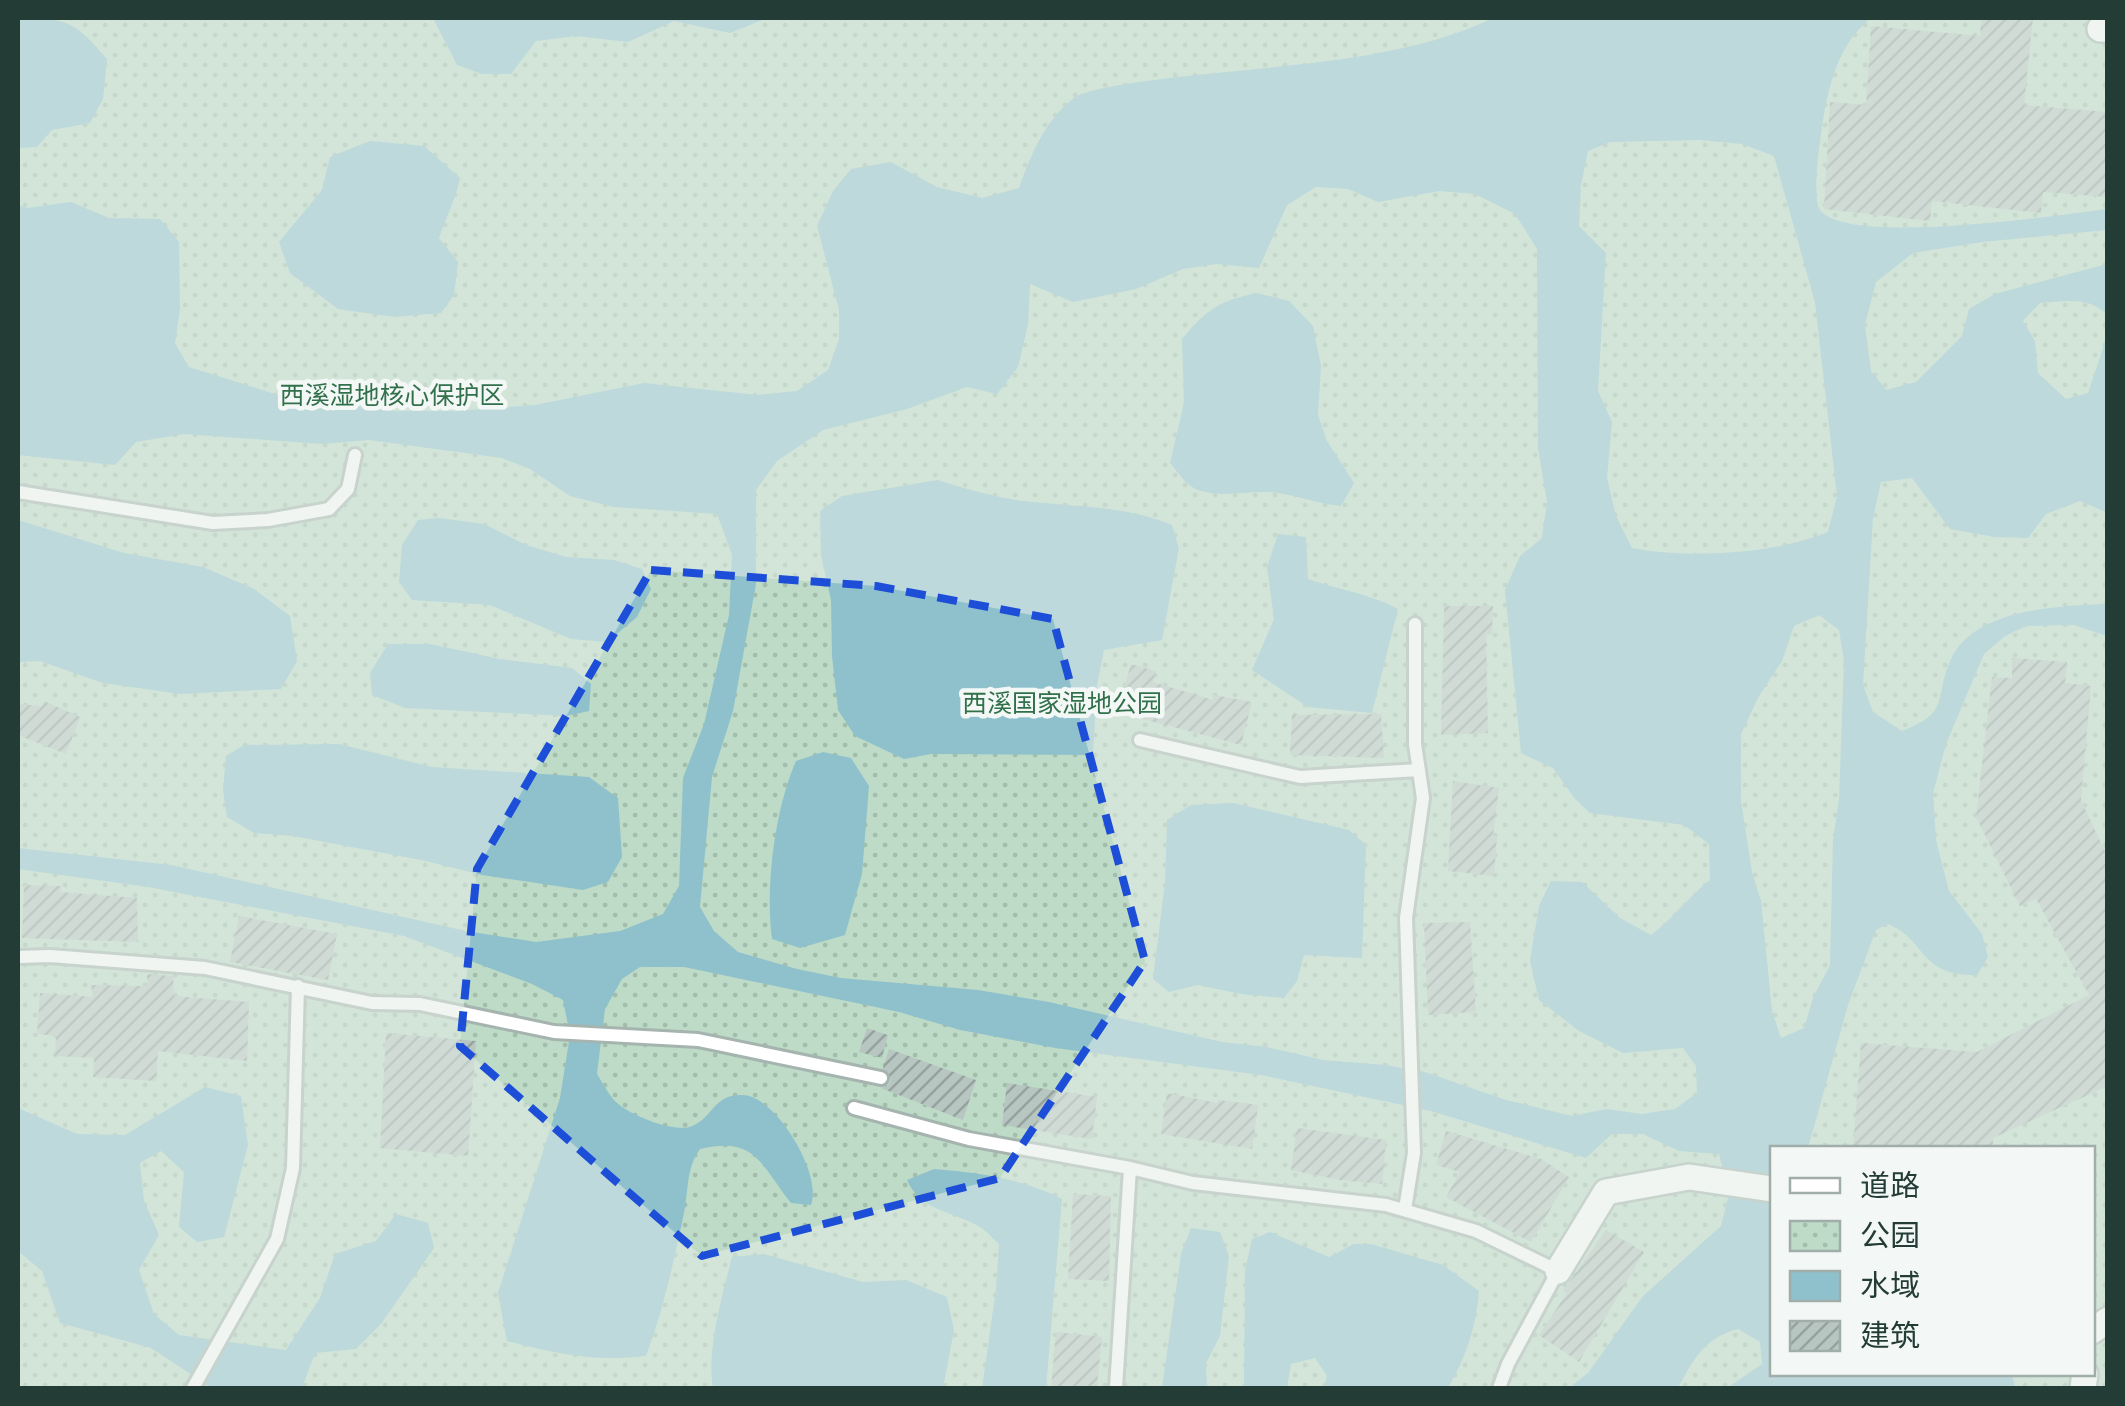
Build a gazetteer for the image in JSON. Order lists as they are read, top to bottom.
{
  "parks": ["西溪湿地核心保护区", "西溪国家湿地公园"],
  "legend": [
    "道路",
    "公园",
    "水域",
    "建筑"
  ]
}
